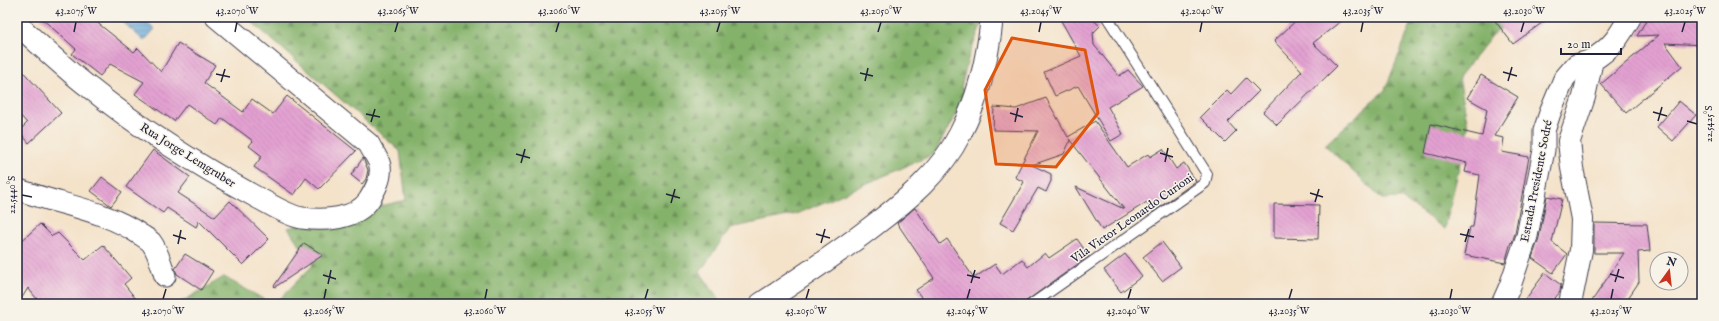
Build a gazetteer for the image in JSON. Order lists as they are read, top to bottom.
{
  "streets": {
    "street": ["Rua Jorge Lemgruber", "Estrada Presidente Sodré"],
    "lane": ["Vila Victor Leonardo Curioni"]
  },
  "scale_bar": "20 m",
  "north": "top",
  "coordinates": [
    "43.2075°W",
    "43.2070°W",
    "43.2065°W",
    "43.2060°W",
    "43.2055°W",
    "43.2050°W",
    "43.2045°W",
    "43.2040°W",
    "43.2035°W",
    "43.2030°W",
    "43.2025°W",
    "22.5425°S",
    "22.5440°S"
  ]
}
